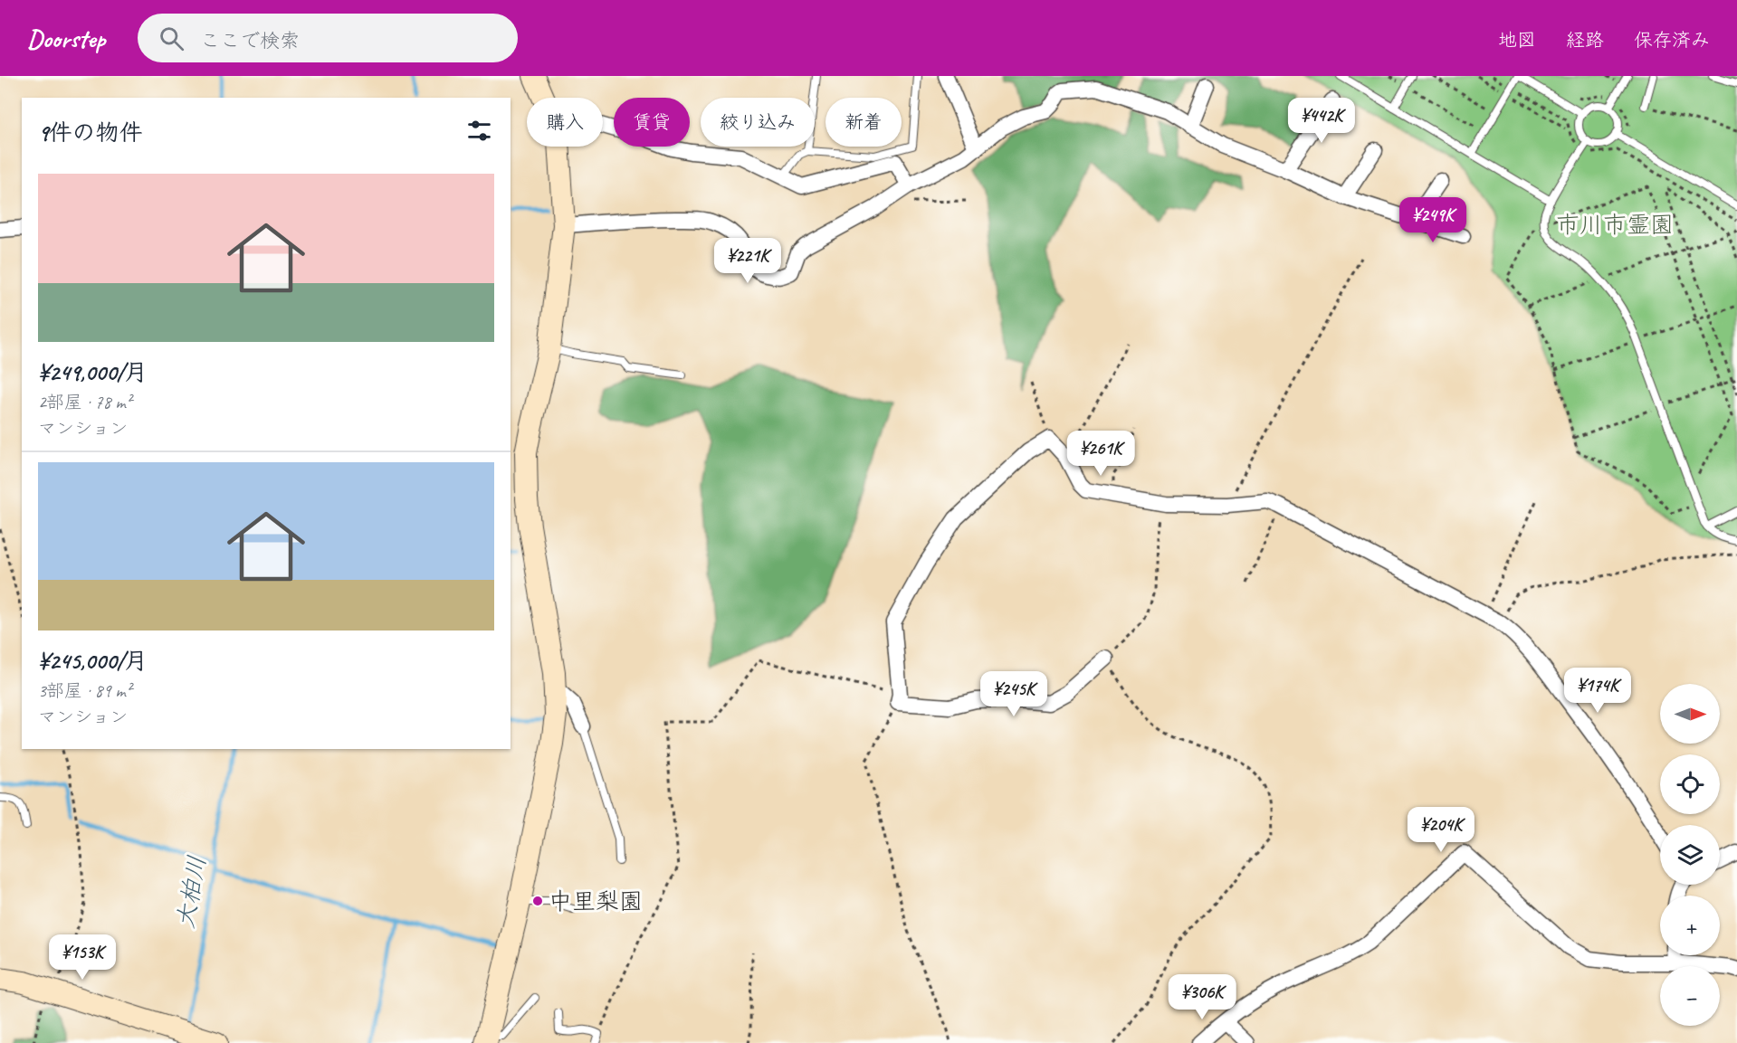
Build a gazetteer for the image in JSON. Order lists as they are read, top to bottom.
{
  "water": ["大柏川"],
  "parks": ["市川市霊園"],
  "places": ["中里梨園"],
  "north": "right",
  "page": {
    "header": "Doorstep",
    "search": "ここで検索",
    "nav": ["地図", "経路", "保存済み"],
    "price": [
      "¥442K",
      "¥249K",
      "¥221K",
      "¥261K",
      "¥174K",
      "¥245K",
      "¥204K",
      "¥153K",
      "¥306K"
    ],
    "chip": [
      "購入",
      "賃貸",
      "絞り込み",
      "新着"
    ],
    "heading": "9件の物件",
    "list": [
      {
        "name": "¥249,000/月",
        "note": "2部屋 · 78 m² · マンション"
      },
      {
        "name": "¥245,000/月",
        "note": "3部屋 · 89 m² · マンション"
      }
    ],
    "map_buttons": ["+", "−"]
  }
}
